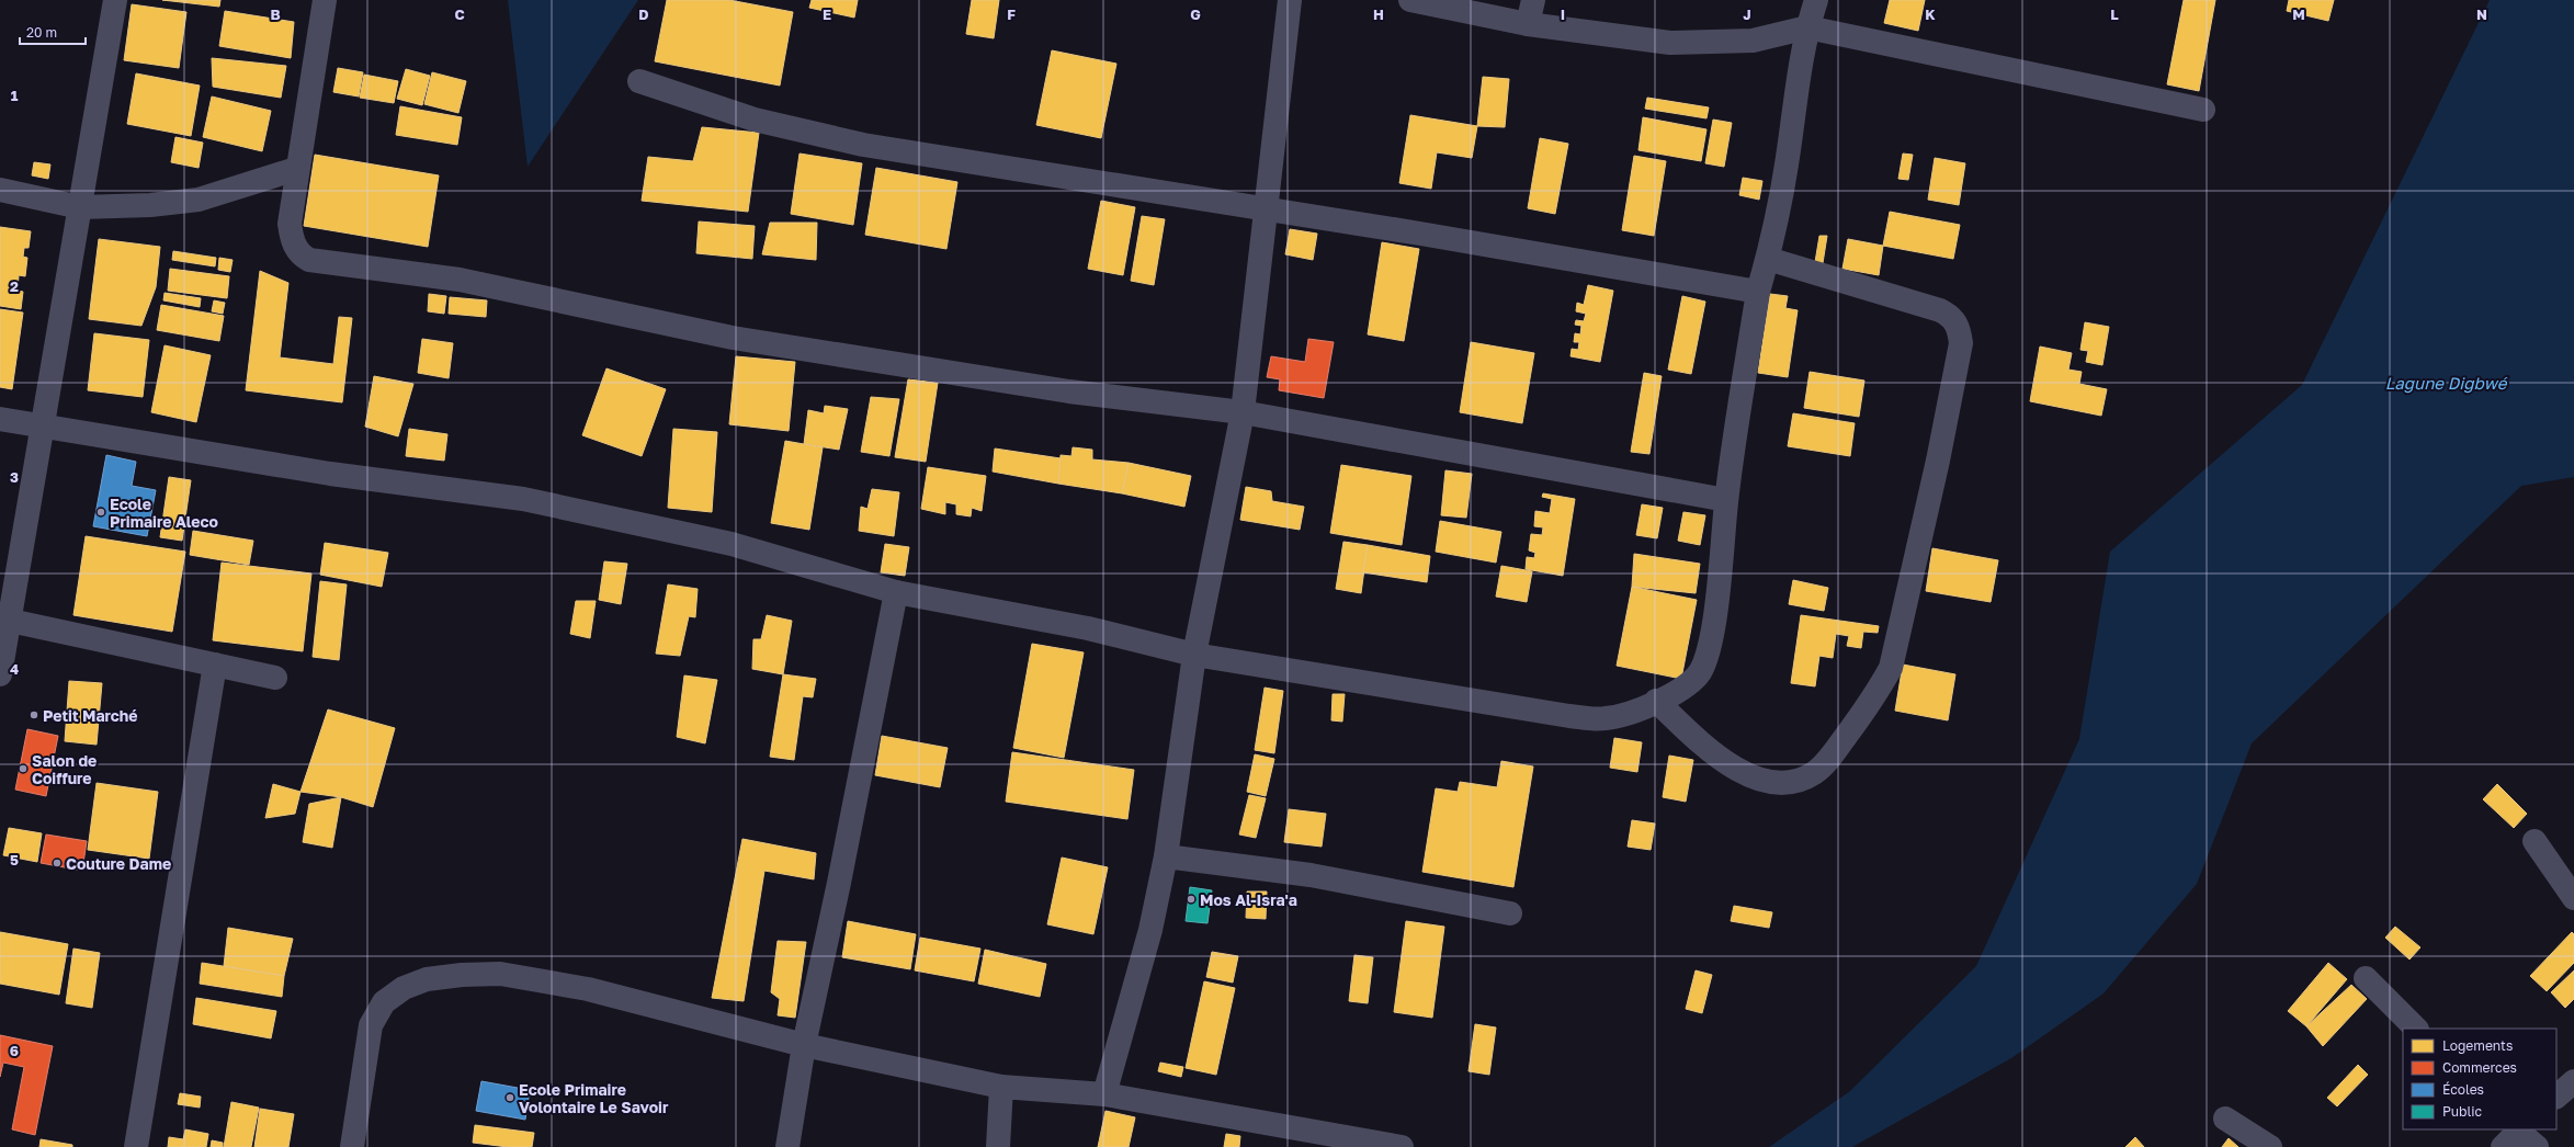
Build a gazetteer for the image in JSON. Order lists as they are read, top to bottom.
{
  "water": ["Lagune Digbwé"],
  "places": [
    "Ecole Primaire Aleco",
    "Petit Marché",
    "Salon de Coiffure",
    "Couture Dame",
    "Mos Al-Isra'a",
    "Ecole Primaire Volontaire Le Savoir"
  ],
  "legend": [
    "Logements",
    "Commerces",
    "Écoles",
    "Public"
  ],
  "scale_bar": "20 m",
  "grid": {
    "columns": [
      "B",
      "C",
      "D",
      "E",
      "F",
      "G",
      "H",
      "I",
      "J",
      "K",
      "L",
      "M",
      "N"
    ],
    "rows": [
      "1",
      "2",
      "3",
      "4",
      "5",
      "6"
    ]
  }
}
